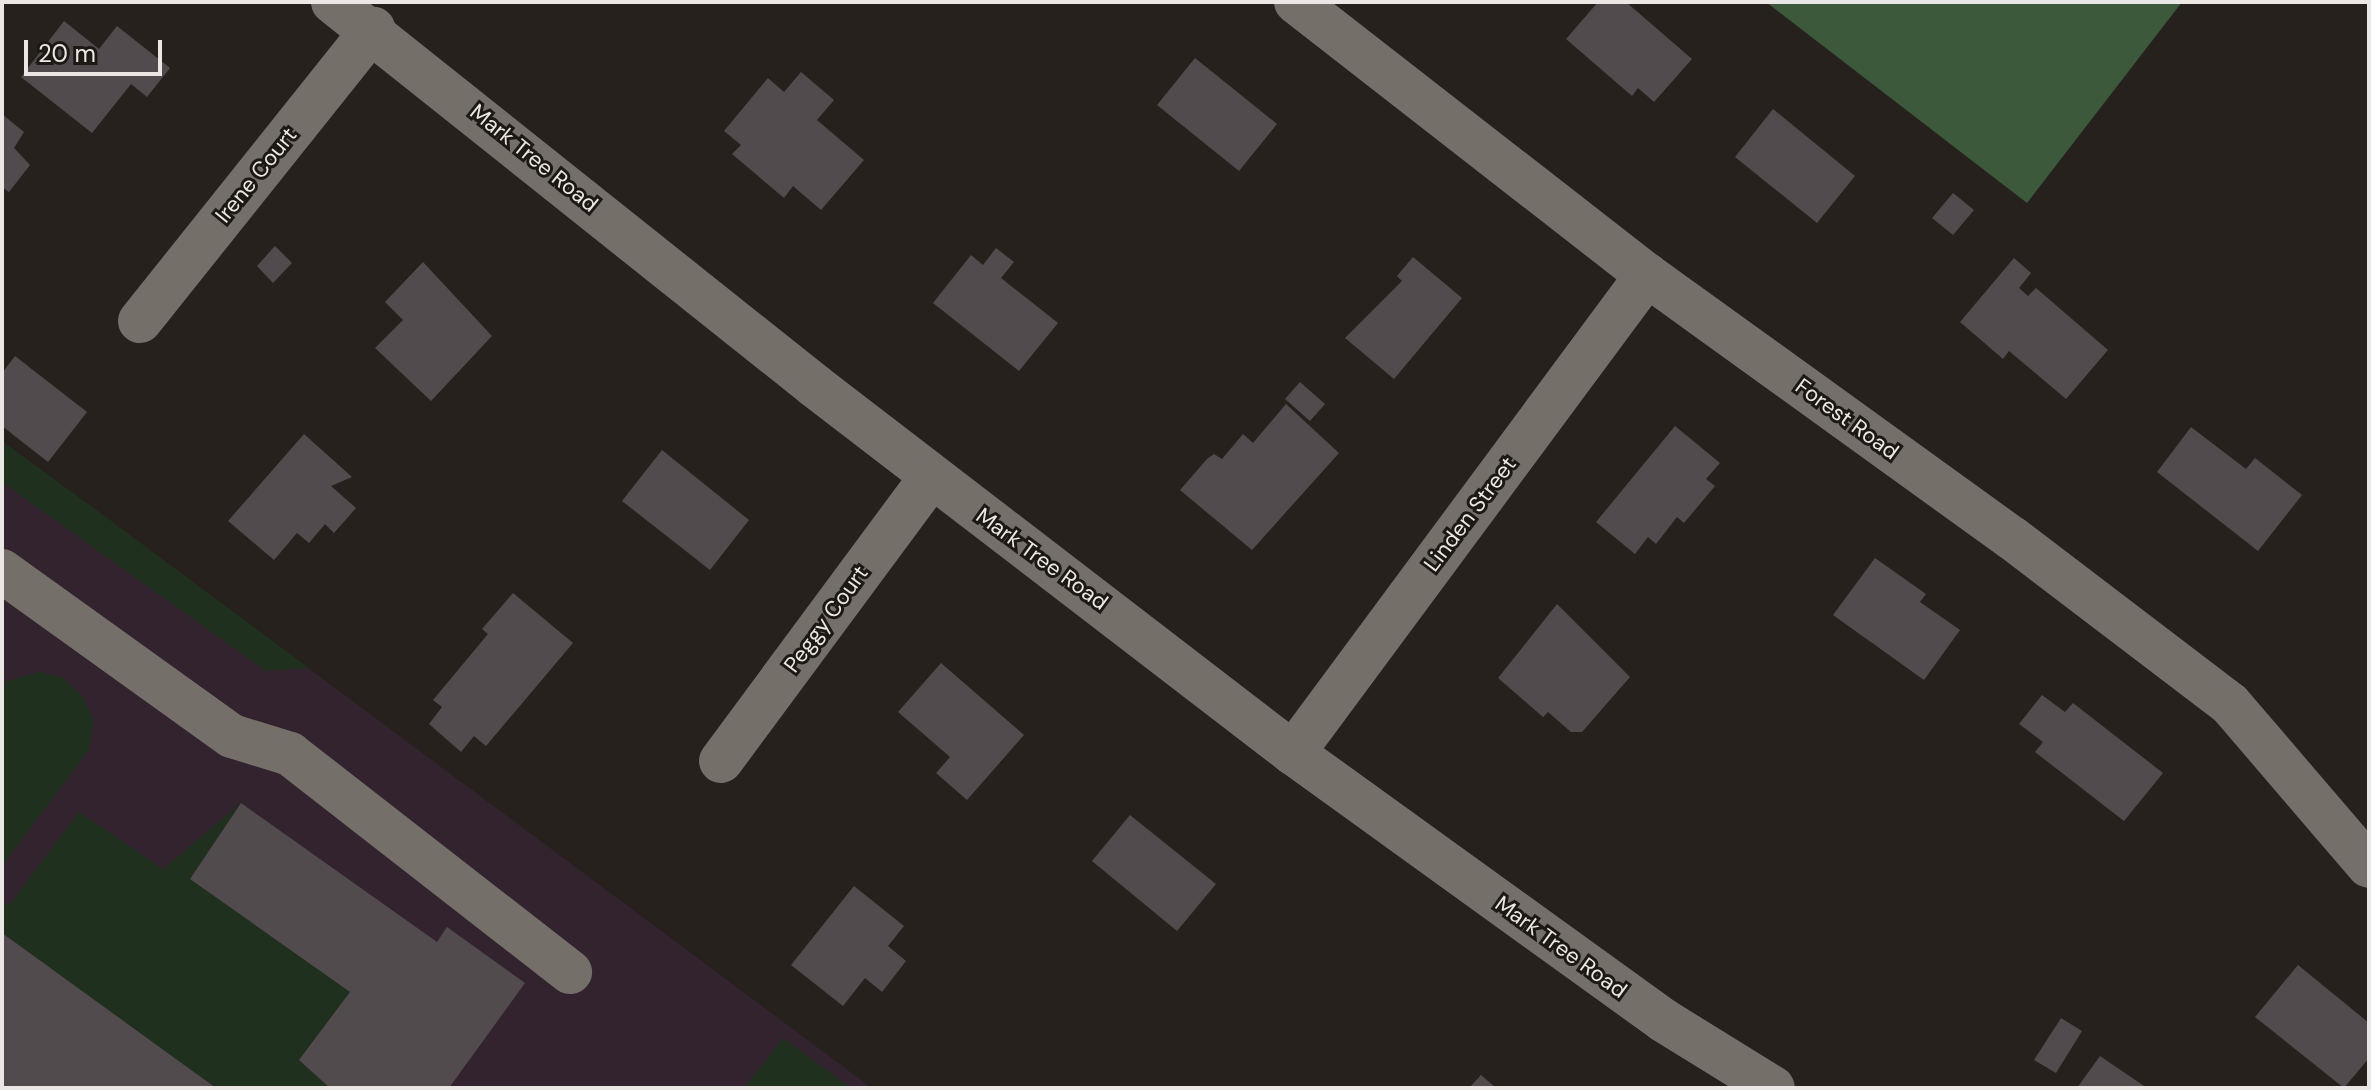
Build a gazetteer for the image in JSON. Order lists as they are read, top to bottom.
{
  "streets": {
    "street": [
      "Mark Tree Road",
      "Irene Court",
      "Forest Road",
      "Linden Street",
      "Peggy Court"
    ]
  },
  "crossings": [
    ["Mark Tree Road", "Irene Court"],
    ["Mark Tree Road", "Linden Street"],
    ["Mark Tree Road", "Peggy Court"],
    ["Forest Road", "Linden Street"]
  ],
  "scale_bar": "20 m"
}
